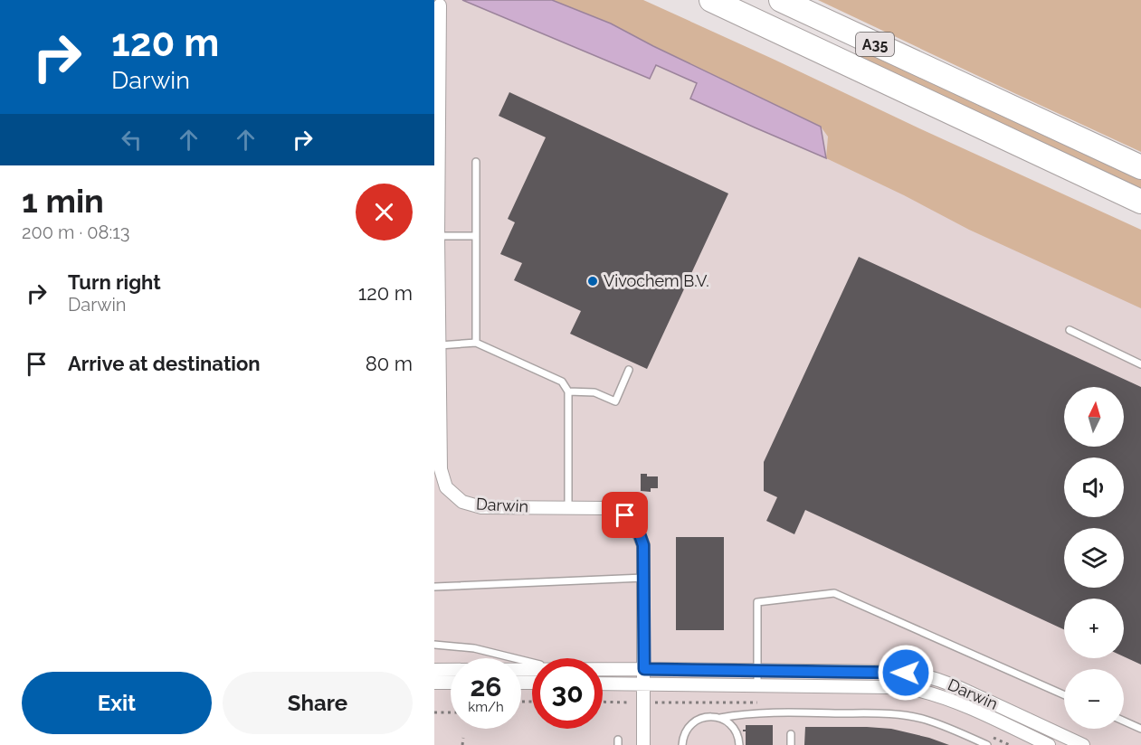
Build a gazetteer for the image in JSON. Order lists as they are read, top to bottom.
{
  "streets": {
    "highway": ["A35"],
    "street": ["Darwin"]
  },
  "places": ["Vivochem B.V."],
  "north": "top",
  "page": {
    "turn": ["120 m", "Darwin"],
    "heading": ["1 min", "200 m · 08:13"],
    "list": [
      {
        "name": "Turn right",
        "note": "Darwin",
        "value": "120 m"
      },
      {
        "name": "Arrive at destination",
        "value": "80 m"
      }
    ],
    "map_buttons": ["+", "−"],
    "speed": "26 km/h",
    "limit": "30",
    "buttons": ["Exit", "Share"]
  }
}
